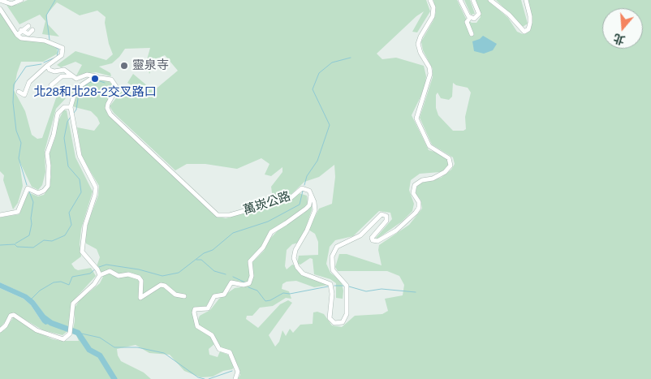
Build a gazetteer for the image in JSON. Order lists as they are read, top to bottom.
{
  "streets": {
    "street": ["萬崁公路"]
  },
  "places": ["靈泉寺", "北28和北28-2交叉路口"],
  "north": "bottom"
}
